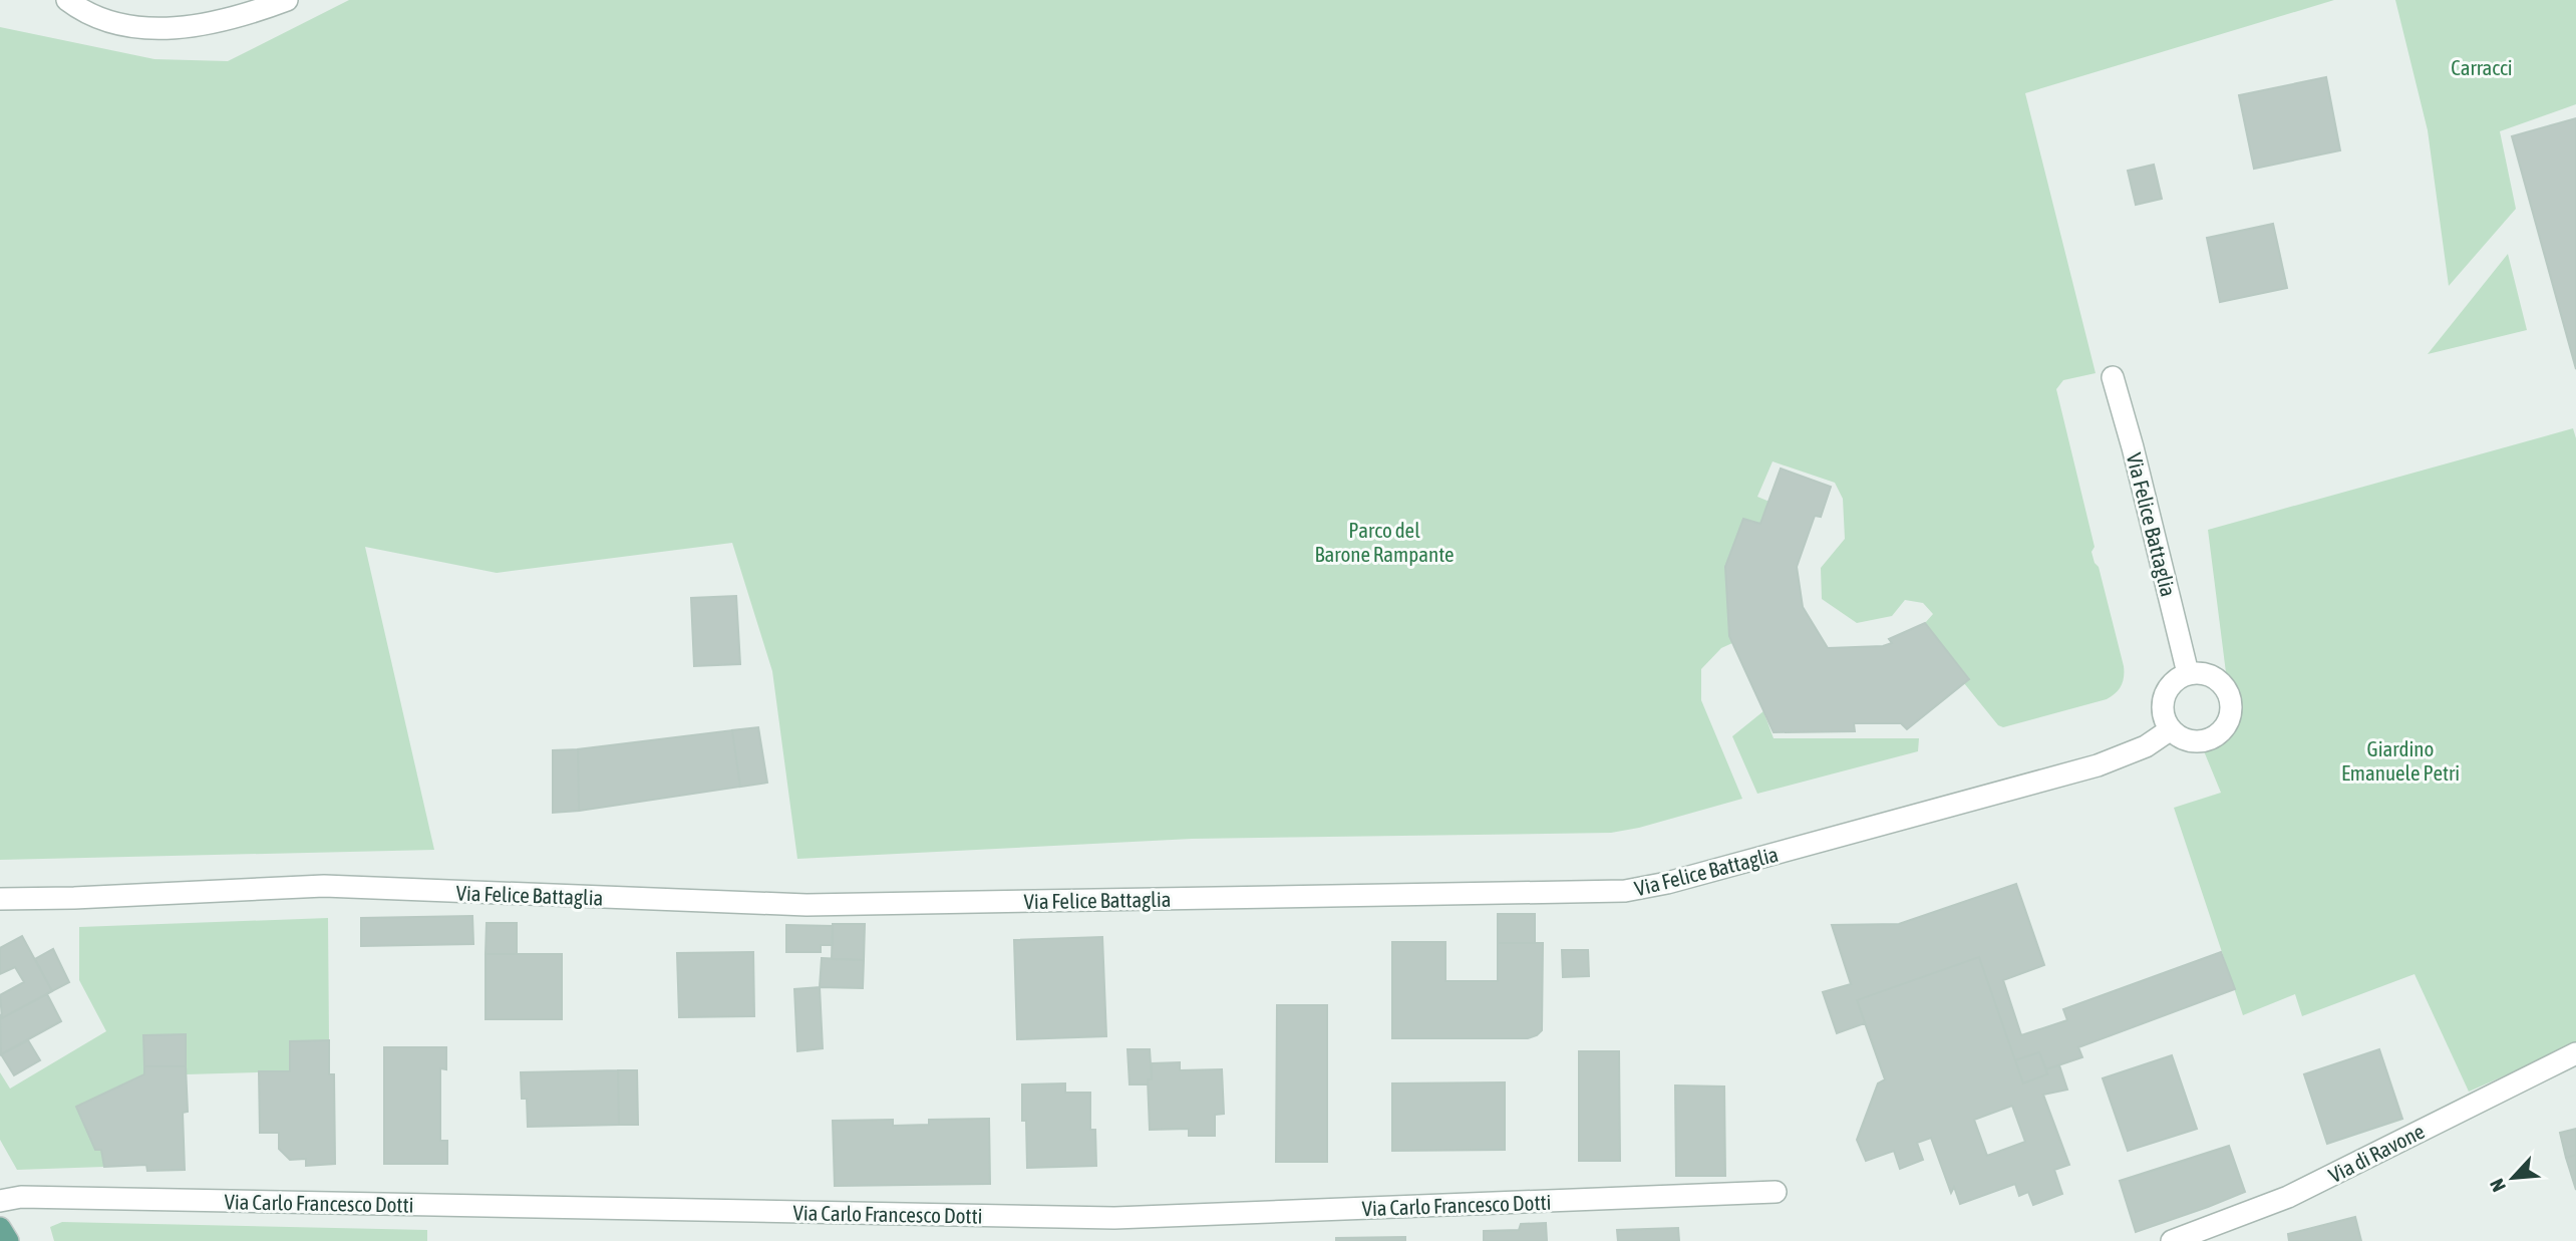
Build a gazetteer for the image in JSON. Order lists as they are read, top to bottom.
{
  "streets": {
    "street": ["Via Felice Battaglia", "Via di Ravone", "Via Carlo Francesco Dotti"]
  },
  "parks": ["Carracci", "Parco del Barone Rampante", "Giardino Emanuele Petri"],
  "north": "bottom left"
}
